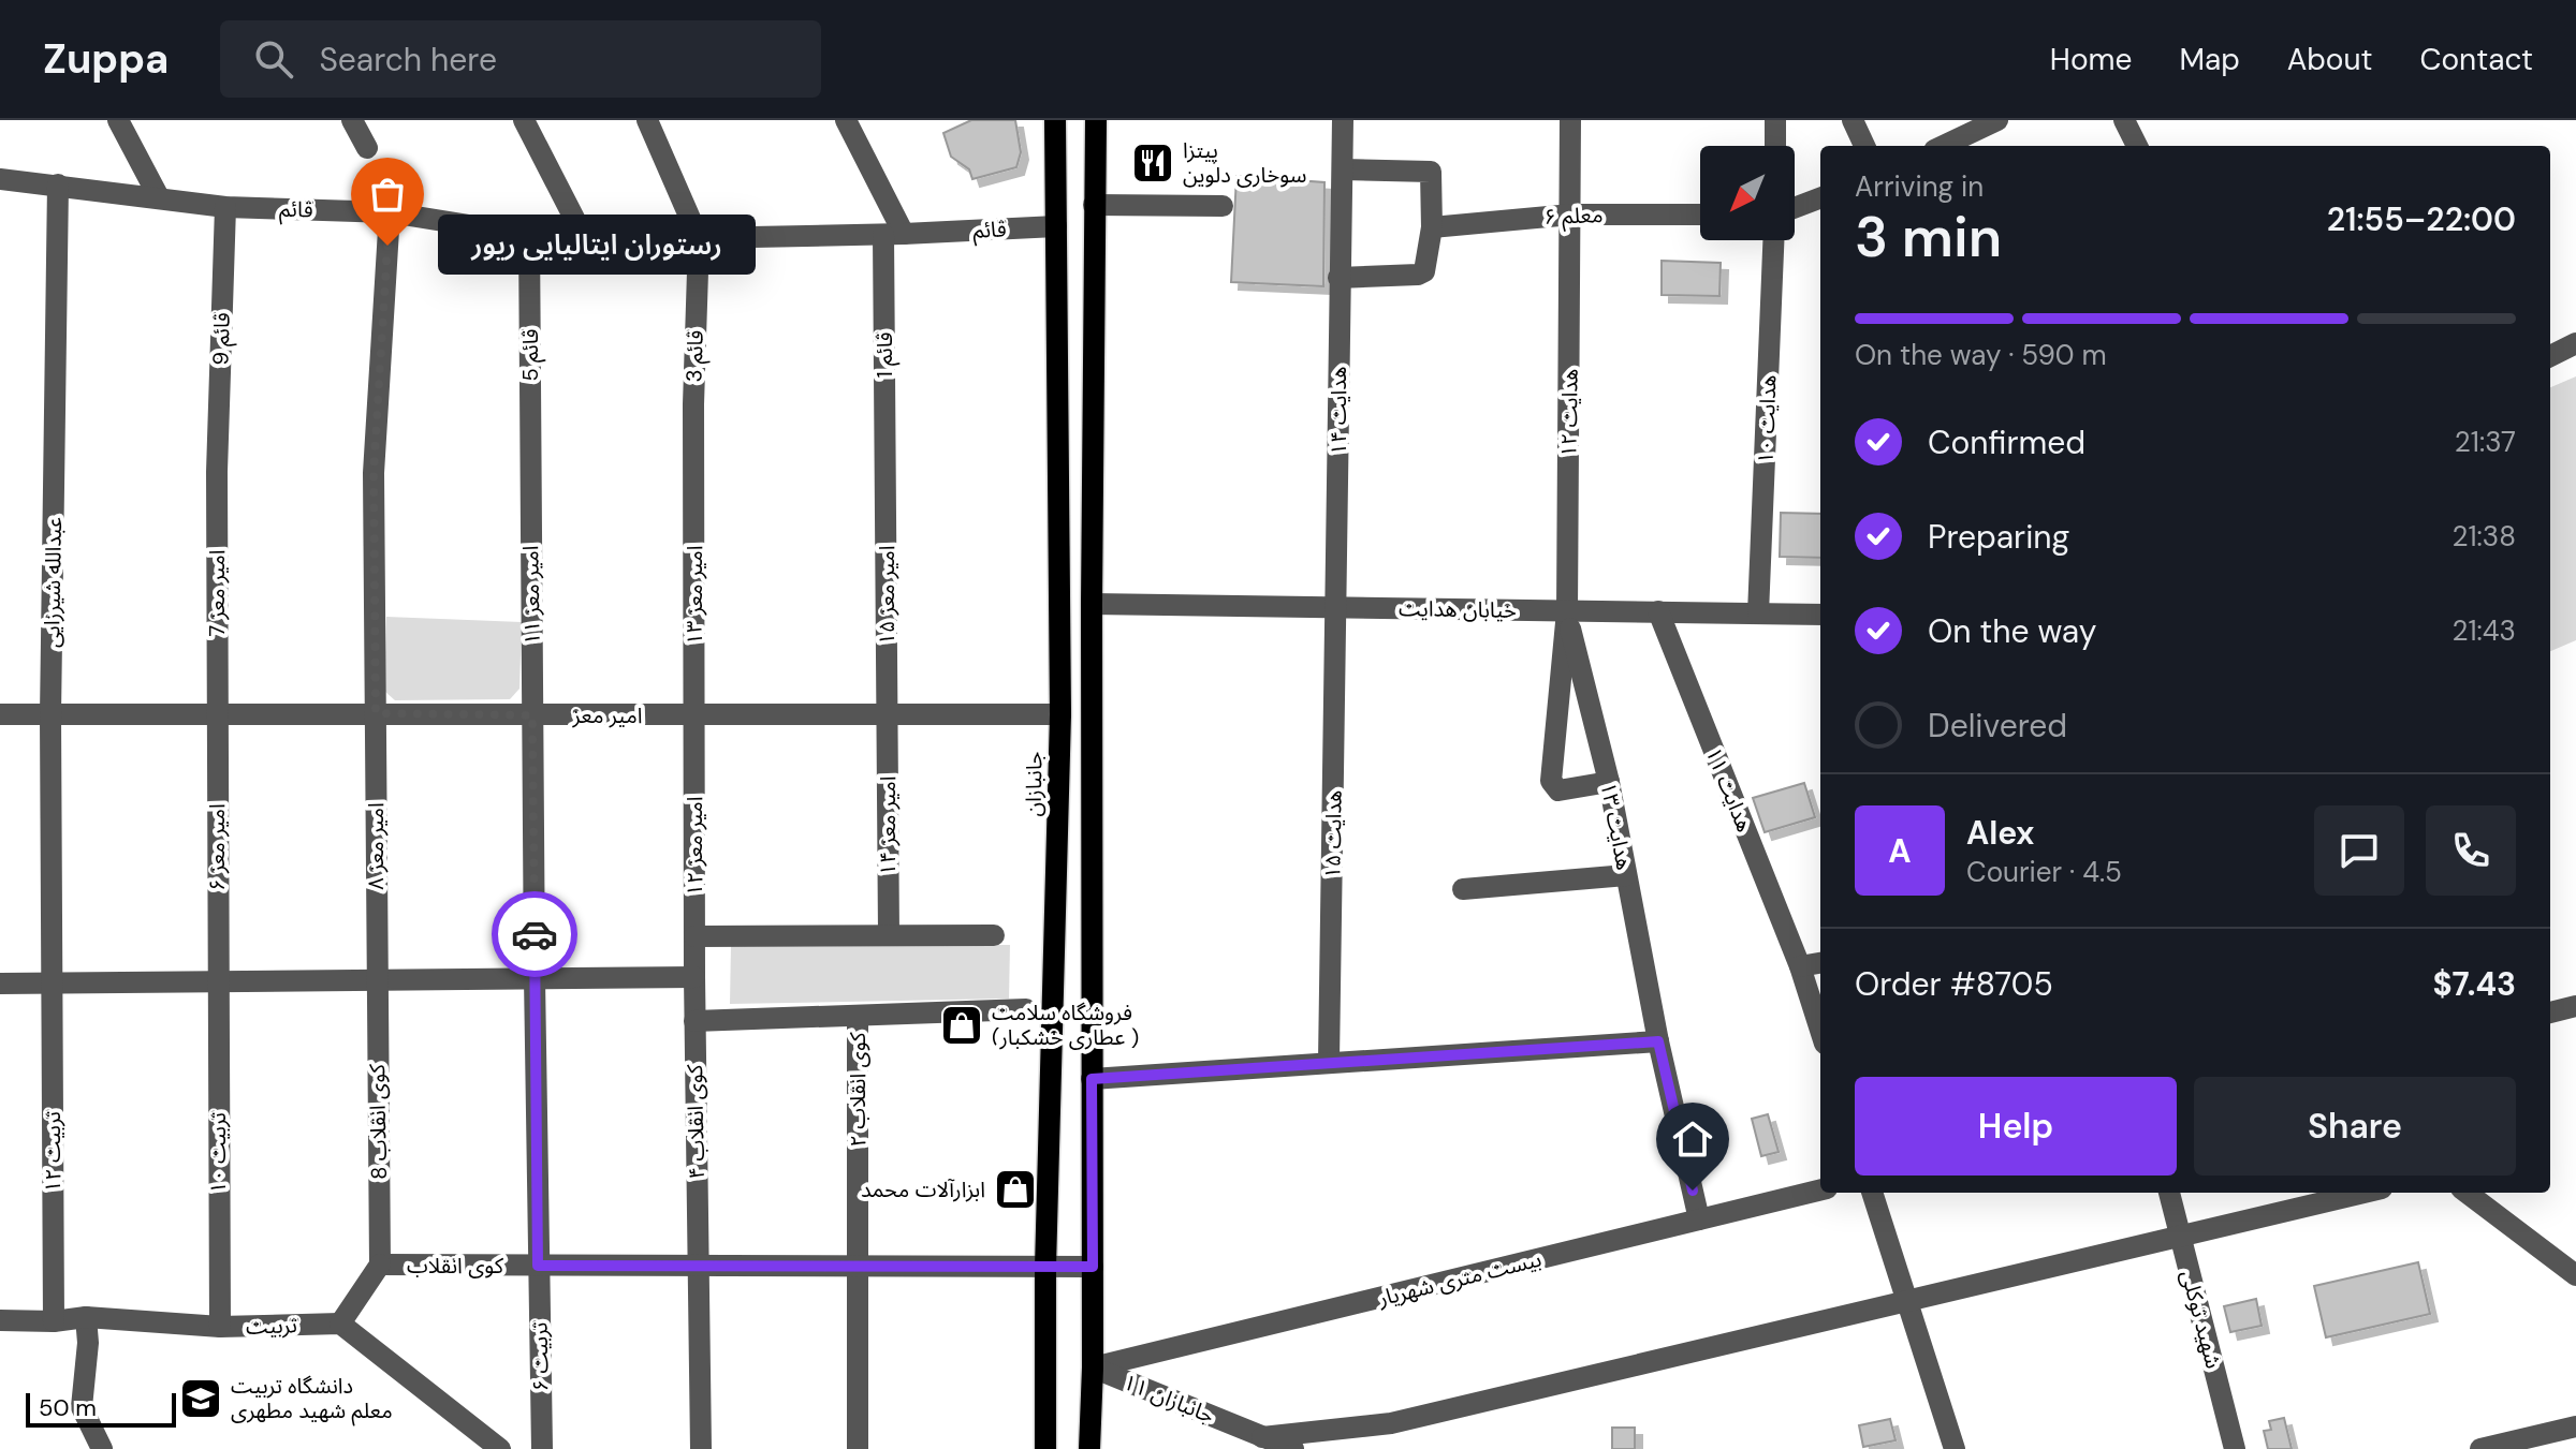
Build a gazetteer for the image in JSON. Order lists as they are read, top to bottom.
{
  "streets": {
    "main road": ["جانبازان"],
    "street": [
      "قائم",
      "معلم ۶",
      "قائم 9",
      "قائم 5",
      "قائم 1",
      "قائم 3",
      "هدایت ۱۴",
      "هدایت ۱۲",
      "هدایت ۱۰",
      "عبدالله شیرزایی",
      "امیر معز 7",
      "امیر معز ۱۱",
      "امیر معز ۱۳",
      "امیر معز ۱۵",
      "خیابان هدایت",
      "امیر معز",
      "هدایت ۱۱",
      "امیر معز ۱۴",
      "هدایت ۱۳",
      "هدایت ۱۵",
      "امیر معز ۸",
      "امیر معز ۱۲",
      "امیر معز ۶",
      "کوی انقلاب ۲",
      "کوی انقلاب 8",
      "کوی انقلاب ۴",
      "تربیت ۱۲",
      "تربیت ۱۰",
      "کوی انقلاب",
      "بیست متری شهریار",
      "شهید توکلی",
      "تربیت",
      "تربیت ۶",
      "جانبازان ۱۱"
    ]
  },
  "crossings": [
    ["قائم", "قائم 9"],
    ["قائم", "قائم 5"],
    ["قائم", "قائم 1"],
    ["قائم", "قائم 3"],
    ["قائم", "عبدالله شیرزایی"],
    ["قائم", "جانبازان"],
    ["قائم", "امیر معز ۸"],
    ["معلم ۶", "هدایت ۱۲"],
    ["قائم 9", "امیر معز 7"],
    ["قائم 5", "امیر معز ۱۱"],
    ["قائم 1", "امیر معز ۱۵"],
    ["قائم 3", "امیر معز ۱۳"],
    ["هدایت ۱۴", "خیابان هدایت"],
    ["هدایت ۱۴", "هدایت ۱۵"],
    ["هدایت ۱۲", "خیابان هدایت"],
    ["هدایت ۱۲", "هدایت ۱۳"],
    ["هدایت ۱۰", "خیابان هدایت"],
    ["عبدالله شیرزایی", "امیر معز"],
    ["عبدالله شیرزایی", "تربیت ۱۲"],
    ["امیر معز 7", "امیر معز"],
    ["امیر معز 7", "امیر معز ۶"],
    ["امیر معز ۱۱", "امیر معز"],
    ["امیر معز ۱۱", "تربیت ۶"],
    ["امیر معز ۱۳", "امیر معز"],
    ["امیر معز ۱۳", "امیر معز ۱۲"],
    ["امیر معز ۱۵", "امیر معز"],
    ["امیر معز ۱۵", "امیر معز ۱۴"],
    ["خیابان هدایت", "هدایت ۱۱"],
    ["خیابان هدایت", "هدایت ۱۳"],
    ["خیابان هدایت", "هدایت ۱۵"],
    ["امیر معز", "جانبازان"],
    ["امیر معز", "امیر معز ۱۴"],
    ["امیر معز", "امیر معز ۸"],
    ["امیر معز", "امیر معز ۱۲"],
    ["امیر معز", "امیر معز ۶"],
    ["جانبازان", "کوی انقلاب"],
    ["هدایت ۱۳", "بیست متری شهریار"],
    ["امیر معز ۸", "کوی انقلاب 8"],
    ["امیر معز ۱۲", "کوی انقلاب ۴"],
    ["امیر معز ۶", "تربیت ۱۰"],
    ["کوی انقلاب ۲", "کوی انقلاب"],
    ["کوی انقلاب 8", "کوی انقلاب"],
    ["کوی انقلاب ۴", "کوی انقلاب"],
    ["تربیت ۱۲", "تربیت"],
    ["تربیت ۱۰", "تربیت"],
    ["کوی انقلاب", "تربیت ۶"],
    ["بیست متری شهریار", "جانبازان ۱۱"]
  ],
  "places": {
    "restaurant": ["پیتزا سوخاری دلوین"],
    "other": ["رستوران ایتالیایی ریور"],
    "shop": ["فروشگاه سلامت (عطاری خشکبار )", "ابزارآلات محمد"],
    "school or university": ["دانشگاه تربیت معلم شهید مطهری"]
  },
  "scale_bar": "50 m",
  "north": "bottom left",
  "page": {
    "header": "Zuppa",
    "search": "Search here",
    "nav": [
      "Home",
      "Map",
      "About",
      "Contact"
    ],
    "heading": ["3 min", "Arriving in", "21:55–22:00"],
    "panel": [
      "Alex",
      "Courier · 4.5",
      "Order #8705",
      "$7.43"
    ],
    "bubble": "رستوران ایتالیایی ریور",
    "bar": "On the way · 590 m",
    "list": [
      ["Confirmed", "21:37"],
      ["Preparing", "21:38"],
      ["On the way", "21:43"],
      "Delivered"
    ],
    "round": "A",
    "buttons": ["Help", "Share"],
    "scale": "50 m"
  }
}
